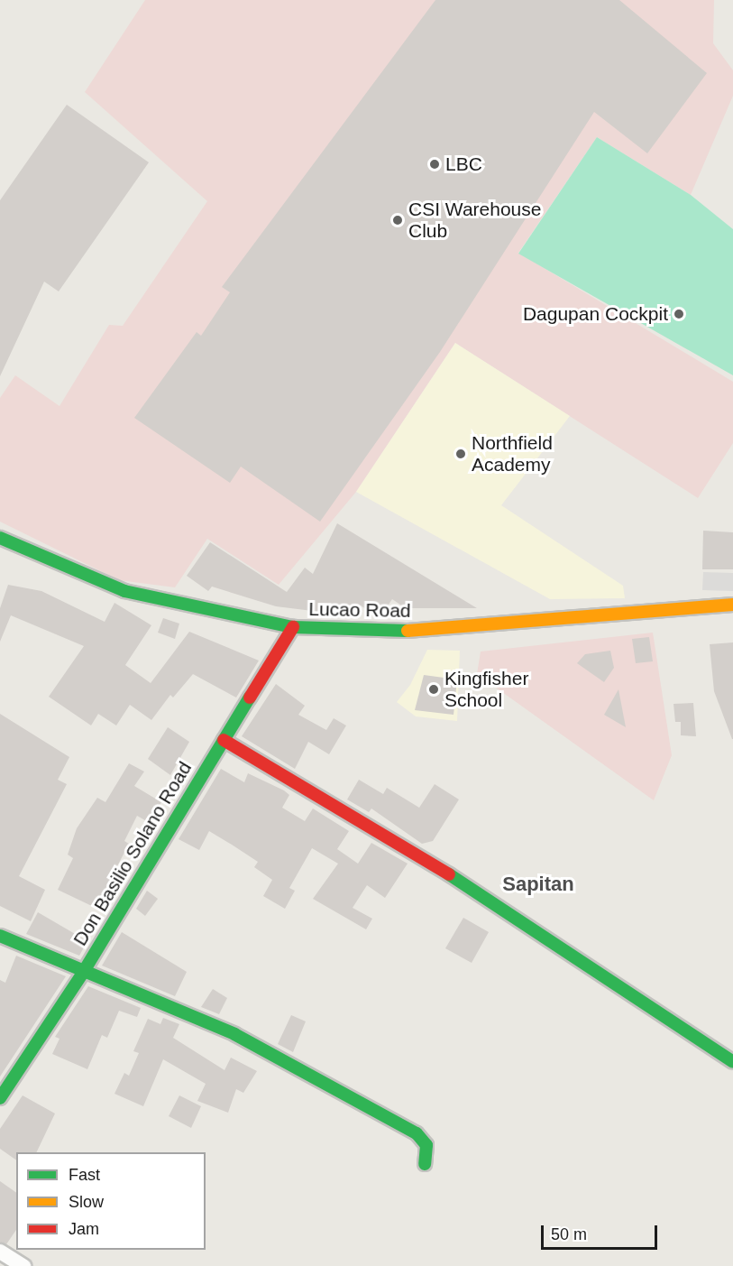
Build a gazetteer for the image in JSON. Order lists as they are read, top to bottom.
{
  "streets": {
    "main road": ["Lucao Road", "Don Basilio Solano Road"]
  },
  "crossings": [
    ["Lucao Road", "Don Basilio Solano Road"]
  ],
  "districts": ["Sapitan"],
  "places": [
    "LBC",
    "CSI Warehouse Club",
    "Dagupan Cockpit",
    "Northfield Academy",
    "Kingfisher School"
  ],
  "legend": ["Fast", "Slow", "Jam"],
  "scale_bar": "50 m"
}
